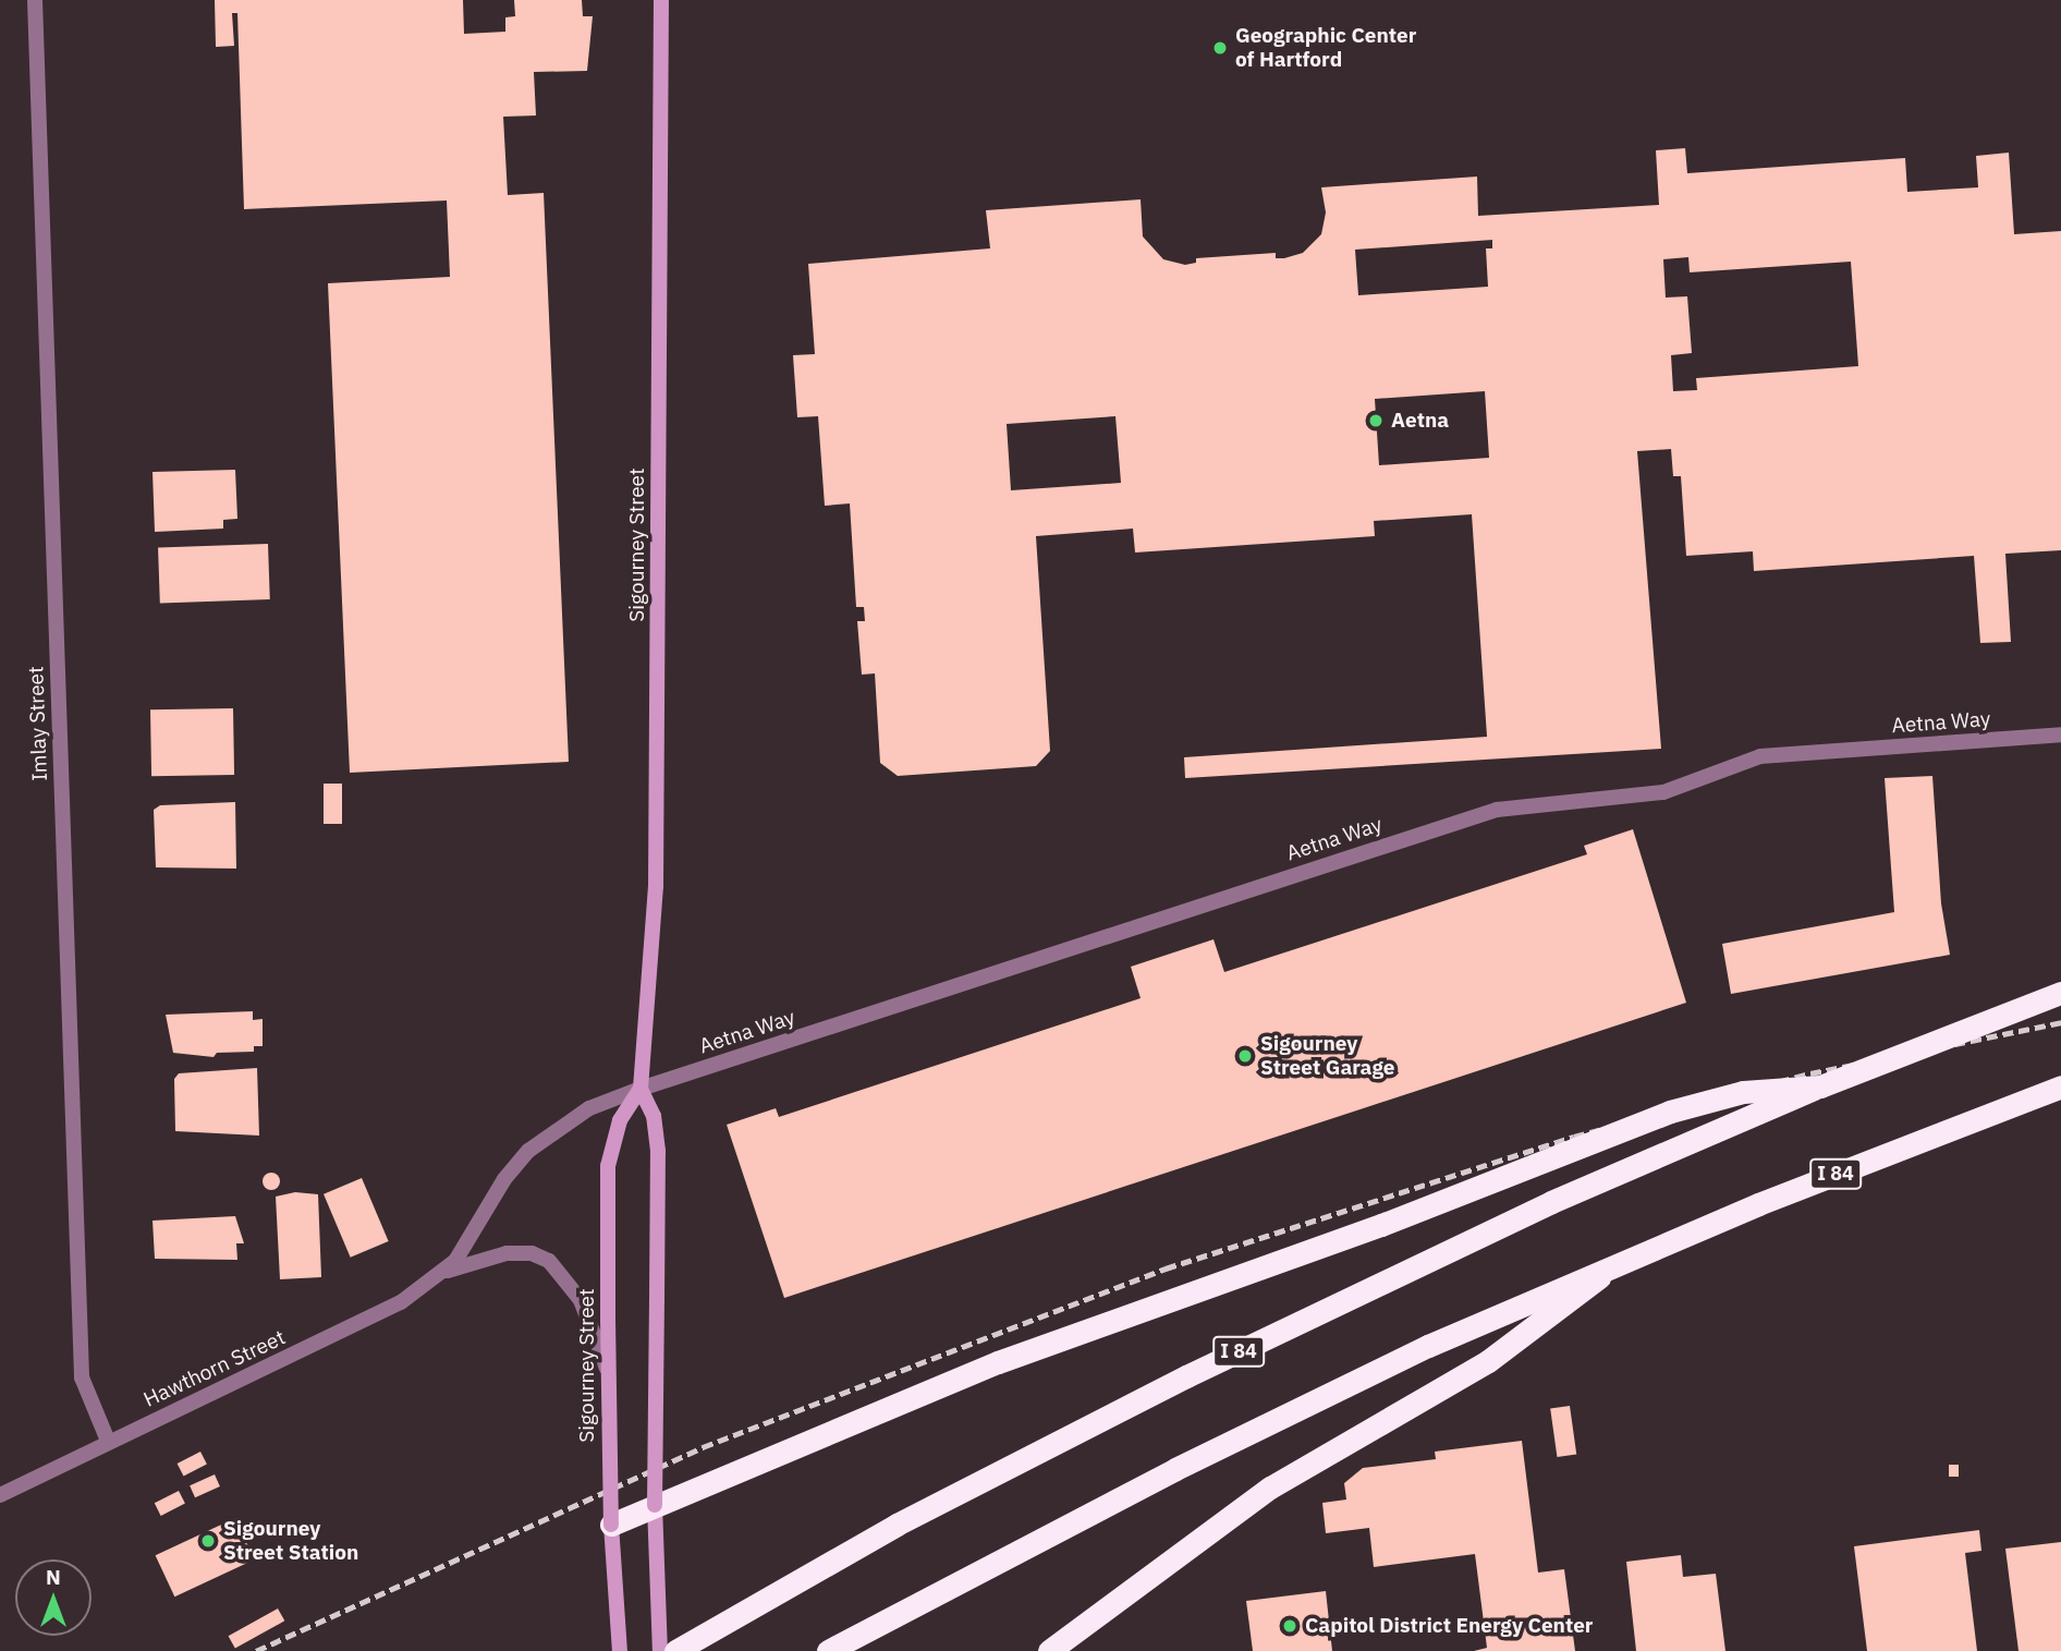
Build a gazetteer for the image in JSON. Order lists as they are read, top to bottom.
{
  "streets": {
    "highway": ["I 84"],
    "main road": ["Sigourney Street"],
    "street": ["Aetna Way", "Imlay Street", "Hawthorn Street"]
  },
  "crossings": [
    ["Sigourney Street", "Aetna Way"],
    ["Sigourney Street", "Hawthorn Street"],
    ["Aetna Way", "Hawthorn Street"],
    ["Imlay Street", "Hawthorn Street"]
  ],
  "places": [
    "Geographic Center of Hartford",
    "Aetna",
    "Sigourney Street Garage",
    "Sigourney Street Station",
    "Capitol District Energy Center"
  ],
  "north": "top"
}
